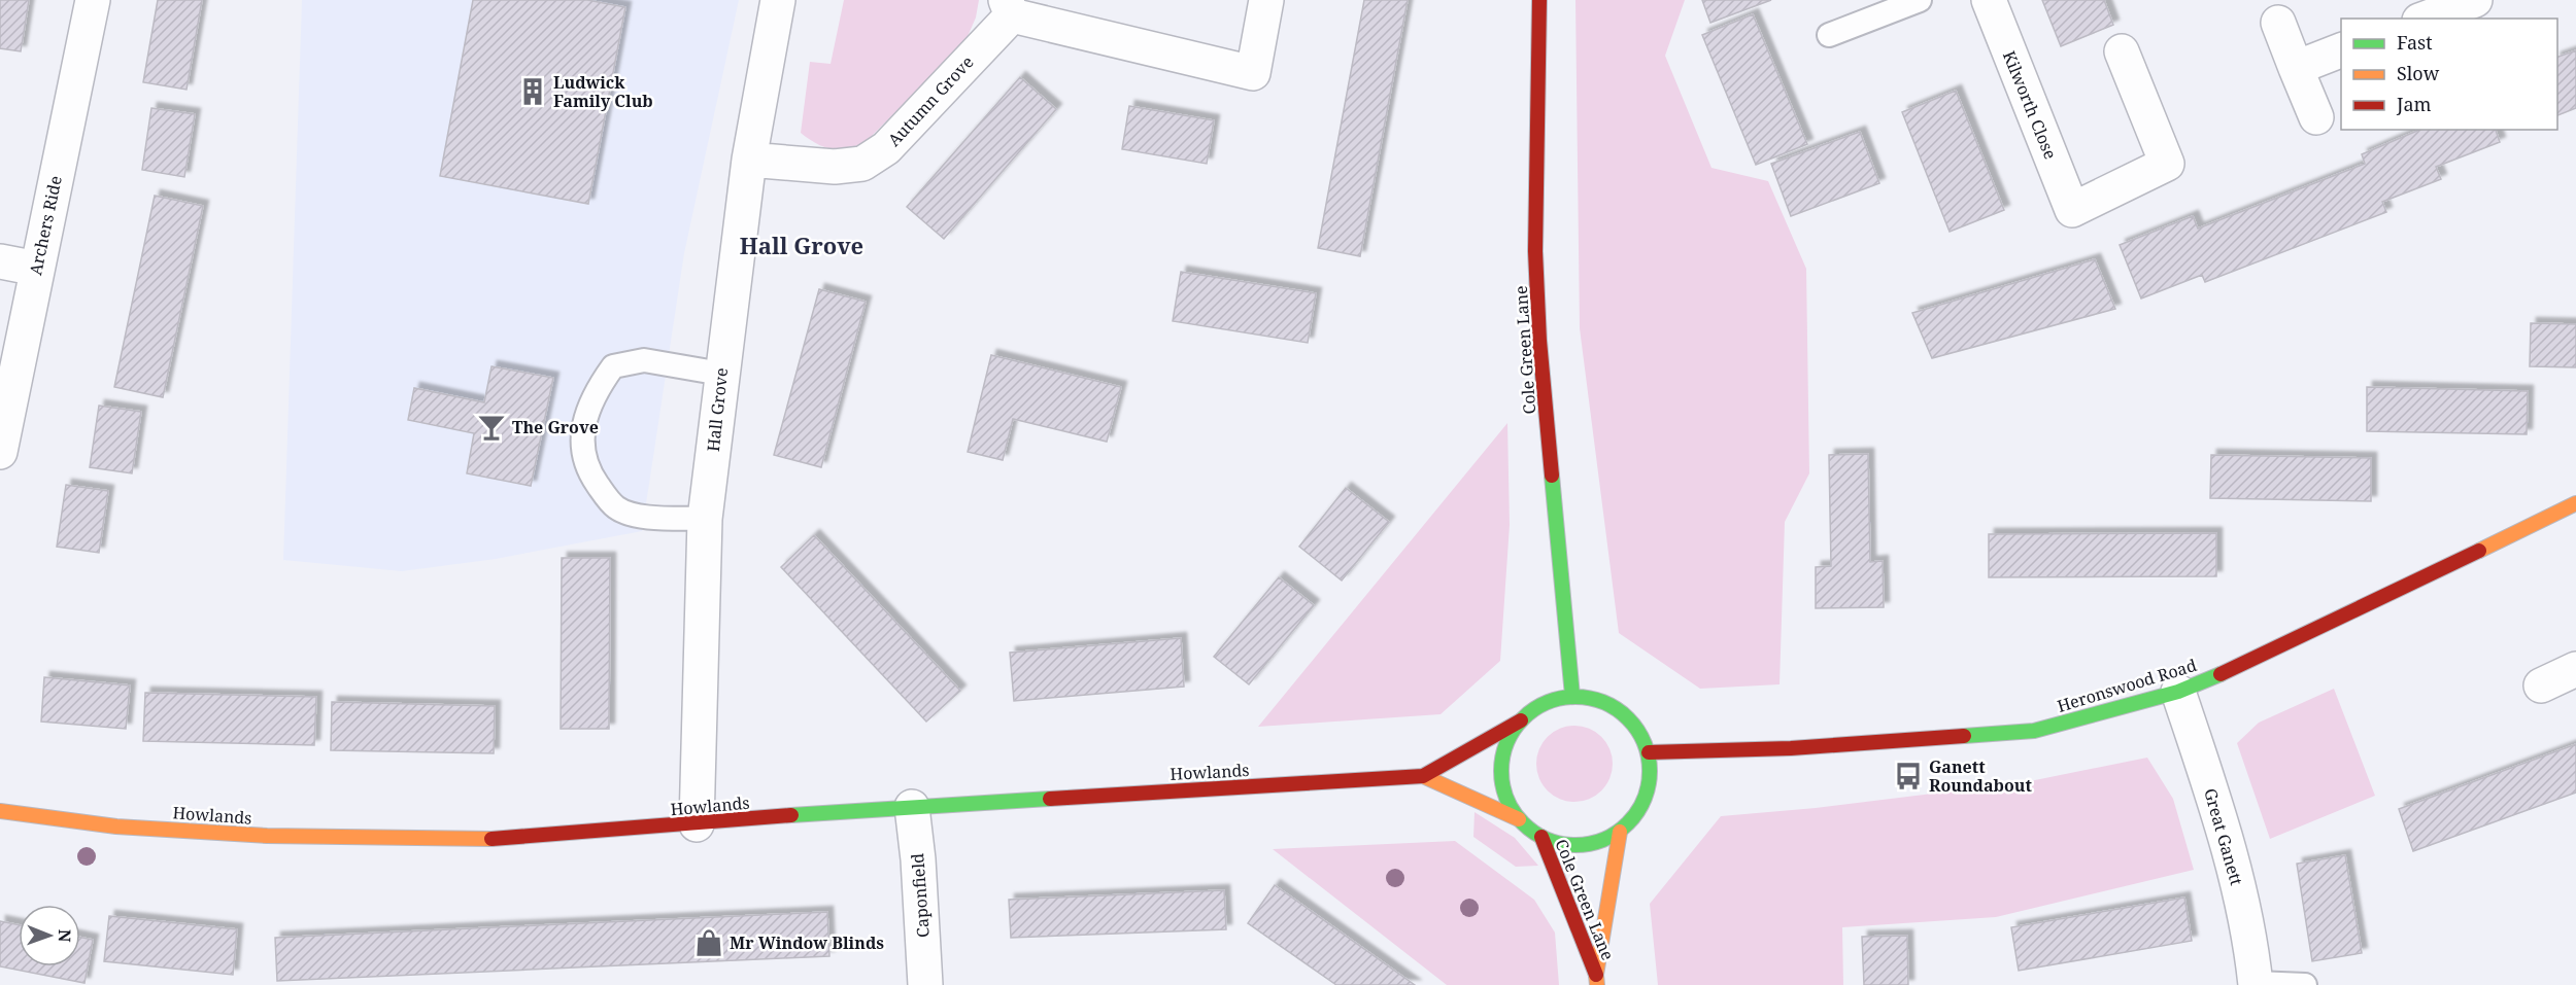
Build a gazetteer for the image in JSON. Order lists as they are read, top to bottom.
{
  "streets": {
    "street": [
      "Autumn Grove",
      "Kilworth Close",
      "Archers Ride",
      "Cole Green Lane",
      "Hall Grove",
      "Heronswood Road",
      "Howlands",
      "Great Ganett",
      "Caponfield"
    ]
  },
  "crossings": [
    ["Autumn Grove", "Hall Grove"],
    ["Cole Green Lane", "Heronswood Road"],
    ["Cole Green Lane", "Howlands"],
    ["Hall Grove", "Howlands"],
    ["Heronswood Road", "Howlands"],
    ["Heronswood Road", "Great Ganett"],
    ["Howlands", "Caponfield"]
  ],
  "districts": ["Hall Grove"],
  "places": {
    "building": ["Ludwick Family Club"],
    "bar": ["The Grove"],
    "bus stop": ["Ganett Roundabout"],
    "shop": ["Mr Window Blinds"]
  },
  "legend": ["Fast", "Slow", "Jam"],
  "north": "right"
}
